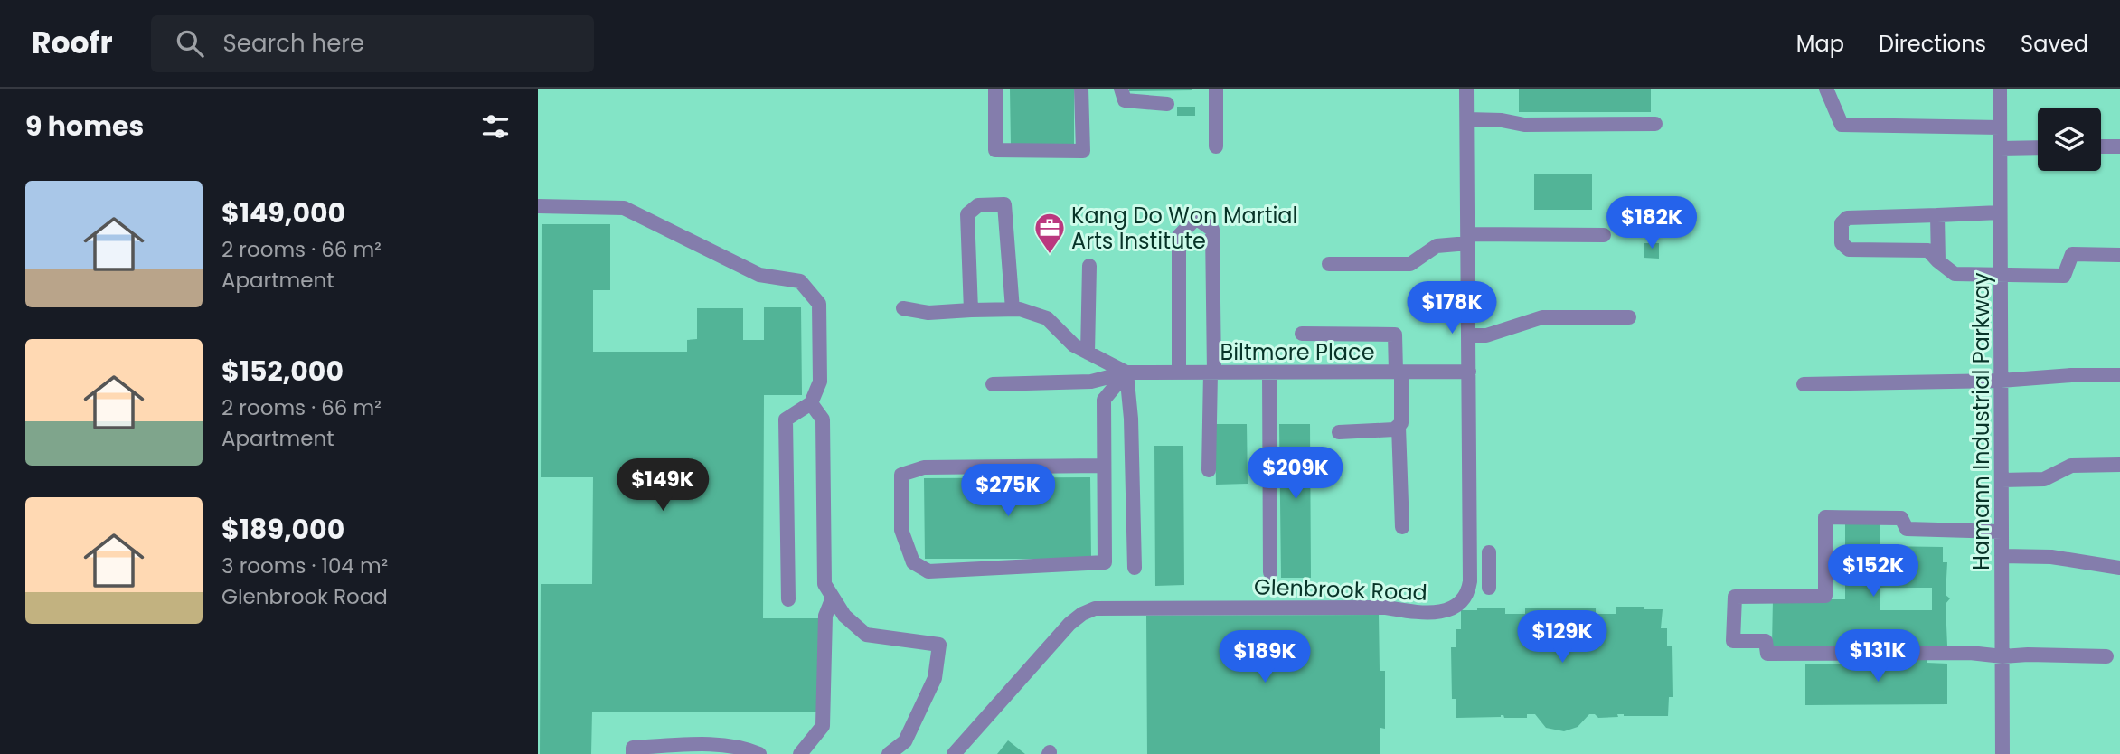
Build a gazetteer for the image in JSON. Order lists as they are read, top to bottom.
{
  "streets": {
    "street": ["Biltmore Place", "Hamann Industrial Parkway", "Glenbrook Road"]
  },
  "crossings": [
    ["Biltmore Place", "Glenbrook Road"]
  ],
  "places": {
    "office": ["Kang Do Won Martial Arts Institute"]
  },
  "page": {
    "header": "Roofr",
    "search": "Search here",
    "nav": ["Map", "Directions", "Saved"],
    "heading": "9 homes",
    "list": [
      {
        "name": "$149,000",
        "note": "2 rooms · 66 m² · Apartment"
      },
      {
        "name": "$152,000",
        "note": "2 rooms · 66 m² · Apartment"
      },
      {
        "name": "$189,000",
        "note": "3 rooms · 104 m² · Glenbrook Road"
      }
    ],
    "price": [
      "$182K",
      "$178K",
      "$209K",
      "$149K",
      "$275K",
      "$152K",
      "$129K",
      "$131K",
      "$189K"
    ]
  }
}
